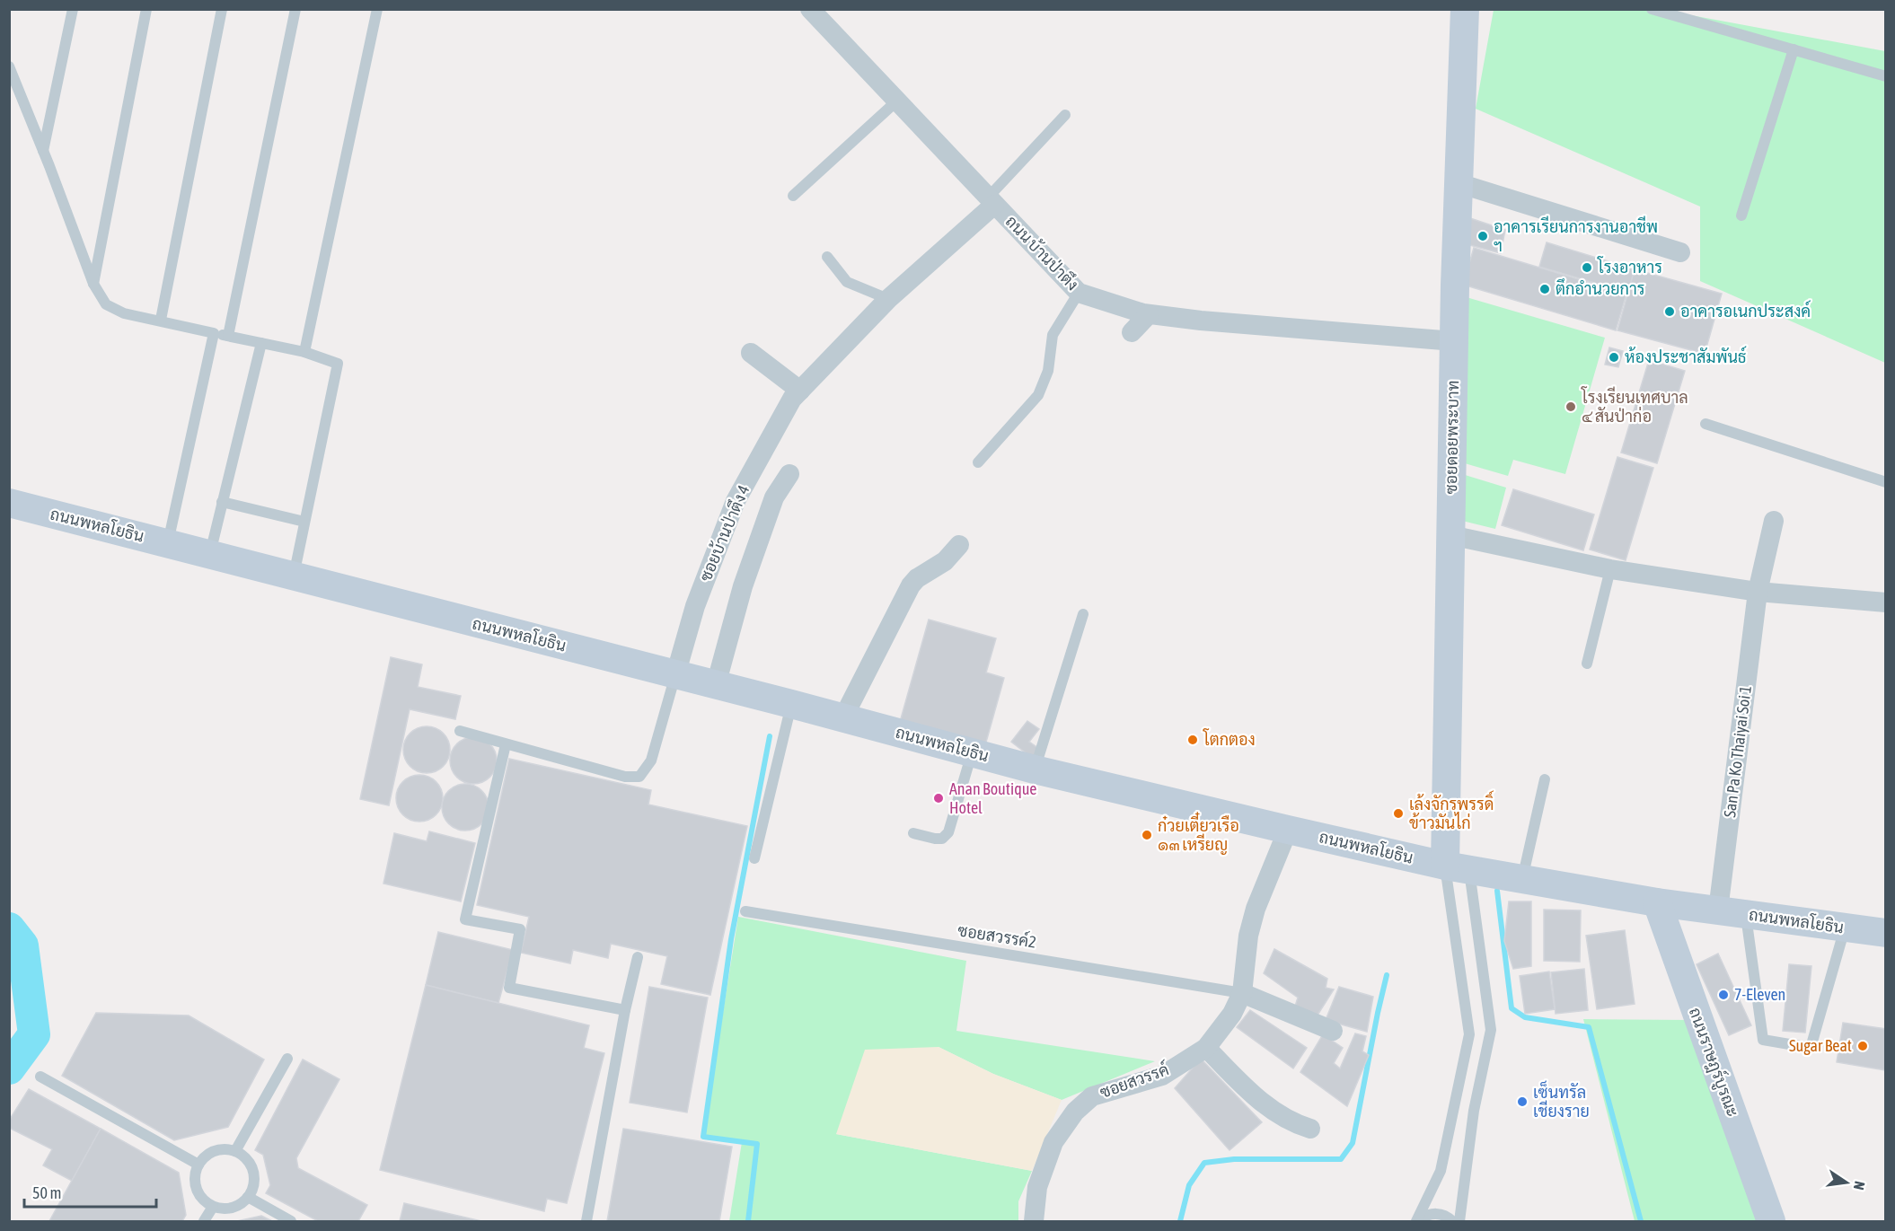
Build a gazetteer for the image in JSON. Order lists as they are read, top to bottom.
{
  "streets": {
    "main road": ["ซอยดอยพระบาท", "ถนนพหลโยธิน", "ถนนราษฎร์บูรณะ"],
    "street": [
      "ถนน บ้านป่าตึง",
      "ซอยบ้านป่าตึง 4",
      "San Pa Ko Thaiyai Soi 1",
      "ซอยสวรรค์"
    ],
    "lane": ["ซอยสวรรค์2"]
  },
  "crossings": [
    ["ถนน บ้านป่าตึง", "ซอยดอยพระบาท"],
    ["ถนน บ้านป่าตึง", "ซอยบ้านป่าตึง 4"],
    ["ซอยดอยพระบาท", "ถนนพหลโยธิน"],
    ["ถนนพหลโยธิน", "ซอยบ้านป่าตึง 4"],
    ["ถนนพหลโยธิน", "San Pa Ko Thaiyai Soi 1"],
    ["ถนนพหลโยธิน", "ถนนราษฎร์บูรณะ"],
    ["ถนนพหลโยธิน", "ซอยสวรรค์"],
    ["ซอยสวรรค์2", "ซอยสวรรค์"]
  ],
  "places": [
    "อาคารเรียนการงานอาชีพ ฯ",
    "โรงอาหาร",
    "ตึกอำนวยการ",
    "อาคารอเนกประสงค์",
    "ห้องประชาสัมพันธ์",
    "โรงเรียนเทศบาล ๔ สันป่าก่อ",
    "โตกตอง",
    "Anan Boutique Hotel",
    "เล้งจักรพรรดิ์ ข้าวมันไก่",
    "ก๋วยเตี๋ยวเรือ ๑๓ เหรียญ",
    "7-Eleven",
    "Sugar Beat",
    "เซ็นทรัล เชียงราย"
  ],
  "scale_bar": "50 m",
  "north": "right"
}
